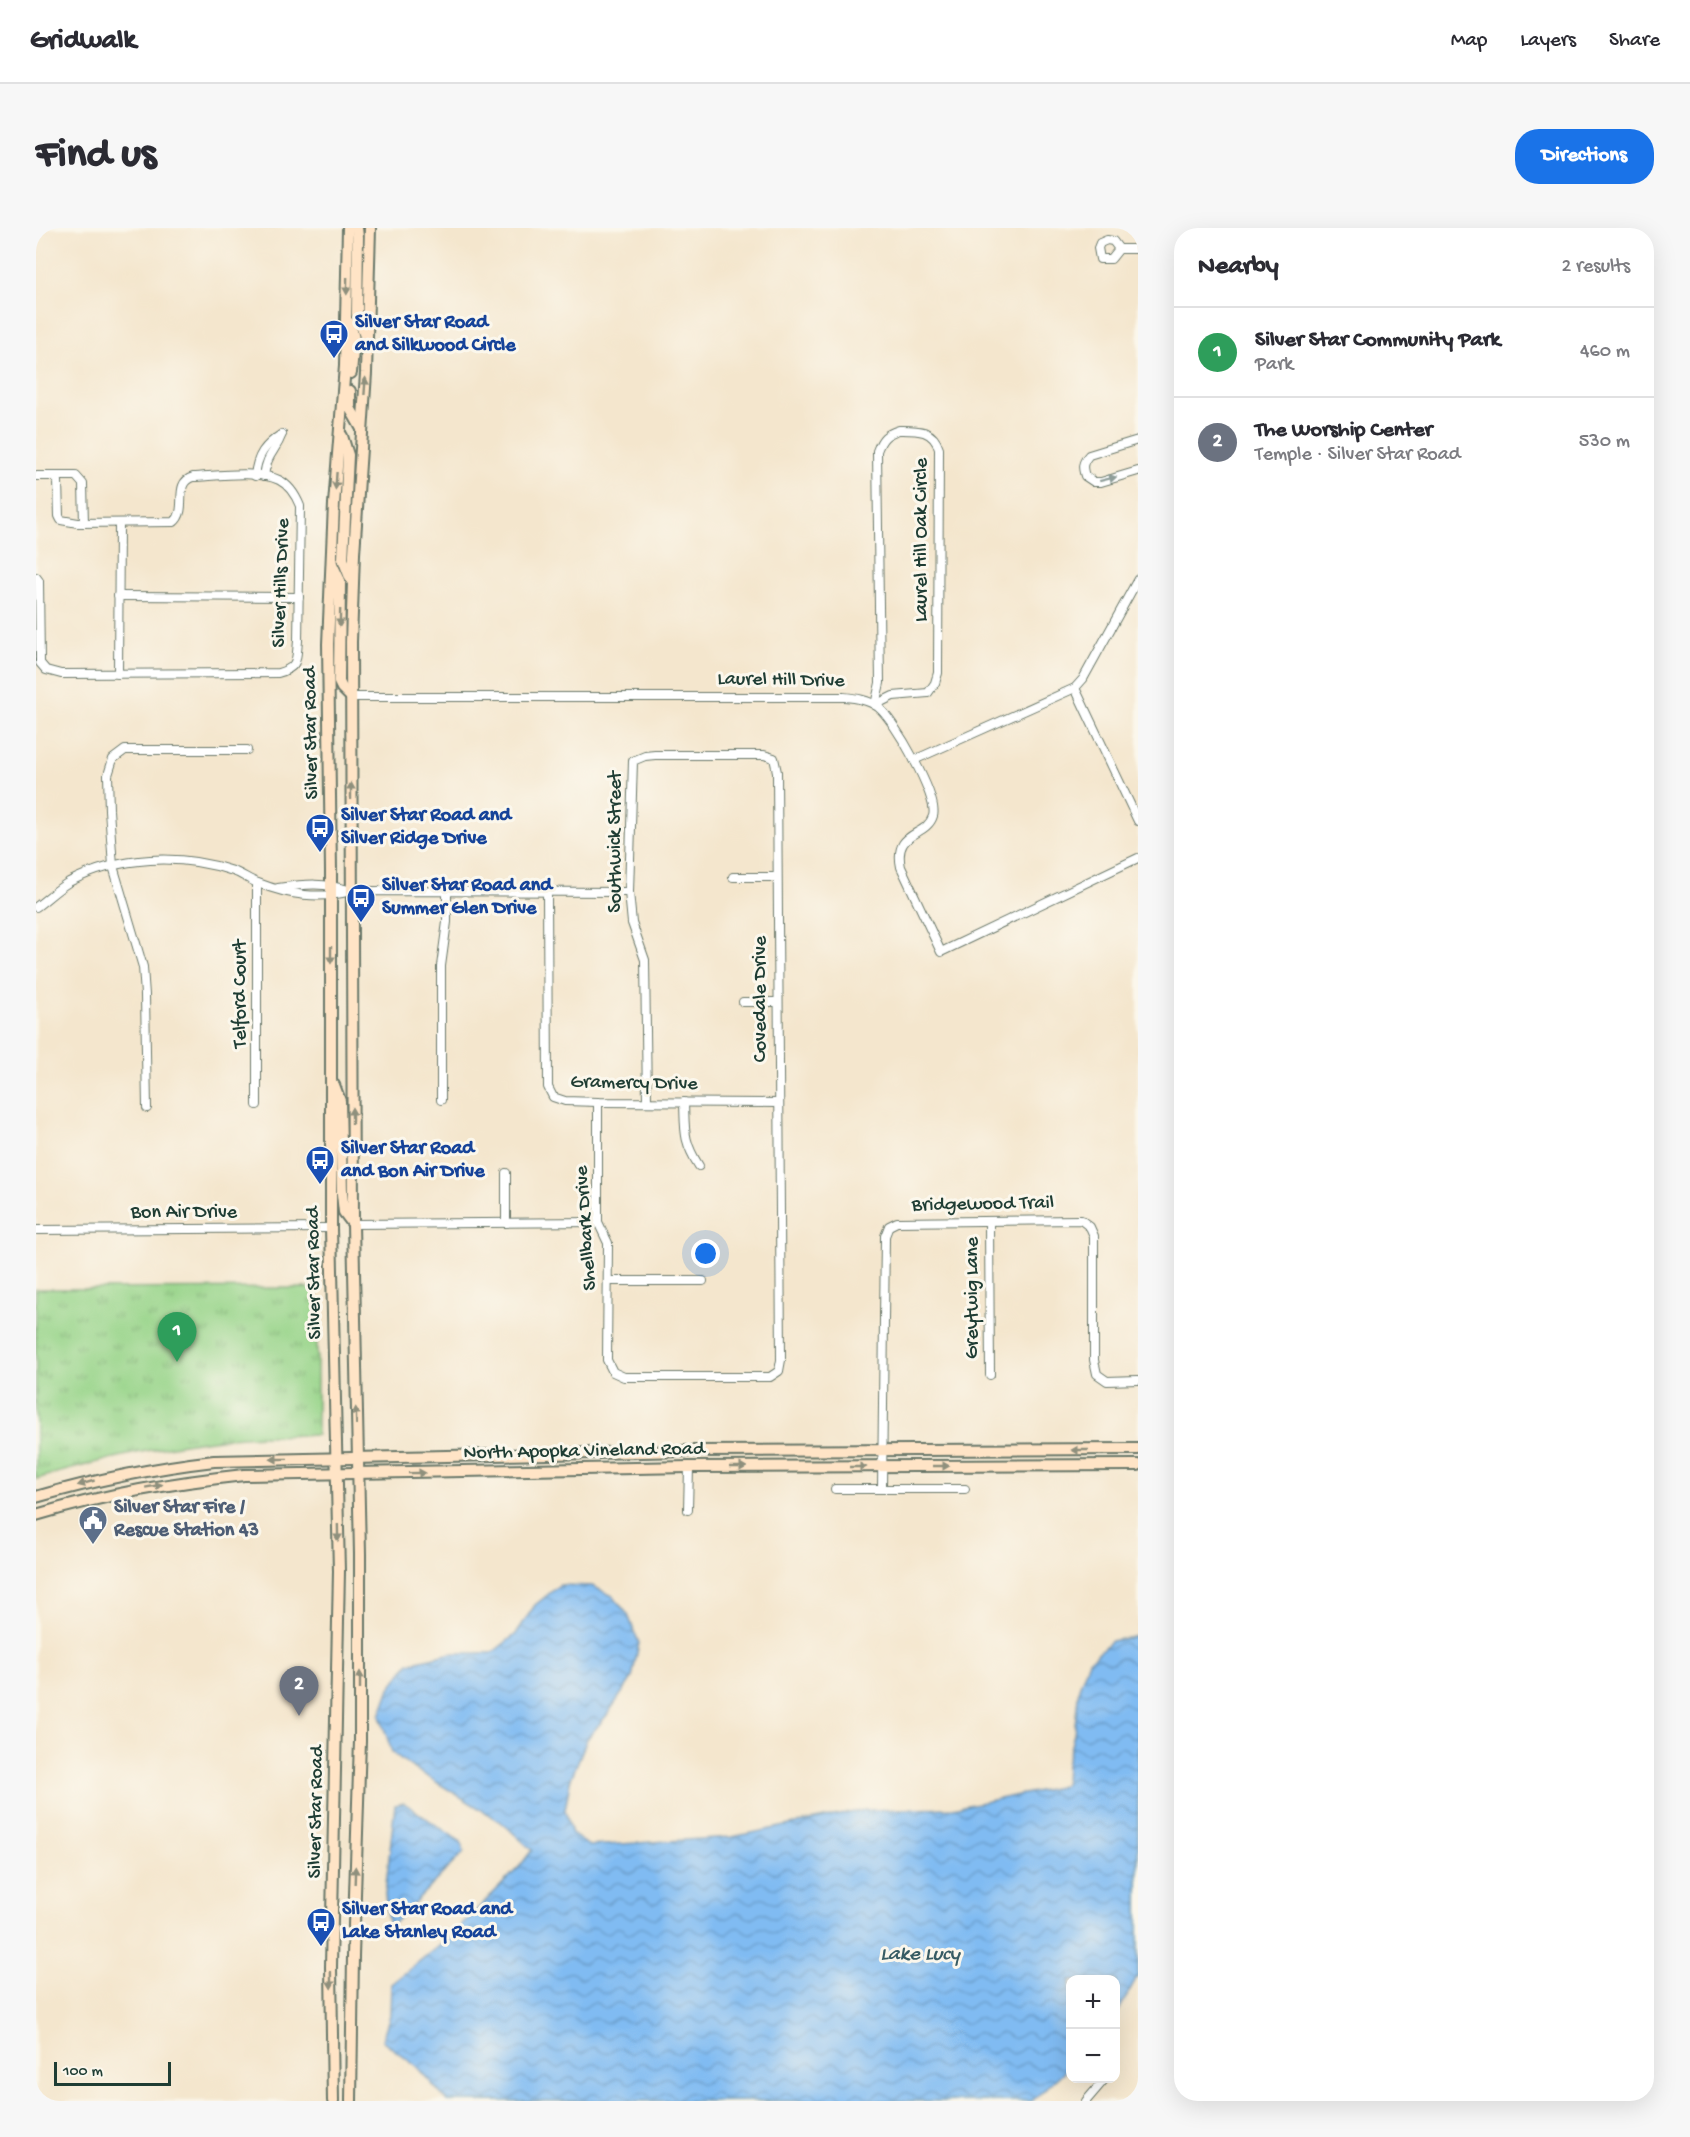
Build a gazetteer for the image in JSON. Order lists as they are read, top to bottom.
{
  "streets": {
    "main road": ["Silver Star Road", "North Apopka Vineland Road"],
    "street": [
      "Laurel Hill Oak Circle",
      "Silver Hills Drive",
      "Laurel Hill Drive",
      "Southwick Street",
      "Telford Court",
      "Covedale Drive",
      "Gramercy Drive",
      "Bridgewood Trail",
      "Bon Air Drive",
      "Shellbark Drive",
      "Greytwig Lane"
    ]
  },
  "crossings": [
    ["Laurel Hill Oak Circle", "Laurel Hill Drive"],
    ["Laurel Hill Drive", "Silver Star Road"],
    ["Silver Star Road", "Bon Air Drive"],
    ["Silver Star Road", "North Apopka Vineland Road"],
    ["Southwick Street", "Covedale Drive"],
    ["Southwick Street", "Gramercy Drive"],
    ["Covedale Drive", "Gramercy Drive"],
    ["Covedale Drive", "Shellbark Drive"],
    ["Gramercy Drive", "Shellbark Drive"],
    ["Bridgewood Trail", "Greytwig Lane"],
    ["Bridgewood Trail", "North Apopka Vineland Road"]
  ],
  "water": ["Lake Lucy"],
  "places": {
    "bus stop": [
      "Silver Star Road and Silkwood Circle",
      "Silver Star Road and Silver Ridge Drive",
      "Silver Star Road and Summer Glen Drive",
      "Silver Star Road and Bon Air Drive",
      "Silver Star Road and Lake Stanley Road"
    ],
    "public building": ["Silver Star Fire / Rescue Station 43"]
  },
  "scale_bar": "100 m",
  "page": {
    "header": "Gridwalk",
    "nav": ["Map", "Layers", "Share"],
    "buttons": "Directions",
    "title": "Find us",
    "heading": ["Nearby", "2 results"],
    "list": [
      {
        "mark": "1",
        "name": "Silver Star Community Park",
        "note": "Park",
        "value": "460 m"
      },
      {
        "mark": "2",
        "name": "The Worship Center",
        "note": "Temple · Silver Star Road",
        "value": "530 m"
      }
    ],
    "pins": ["1", "2"],
    "map_buttons": ["+", "−"],
    "scale": "100 m"
  }
}
